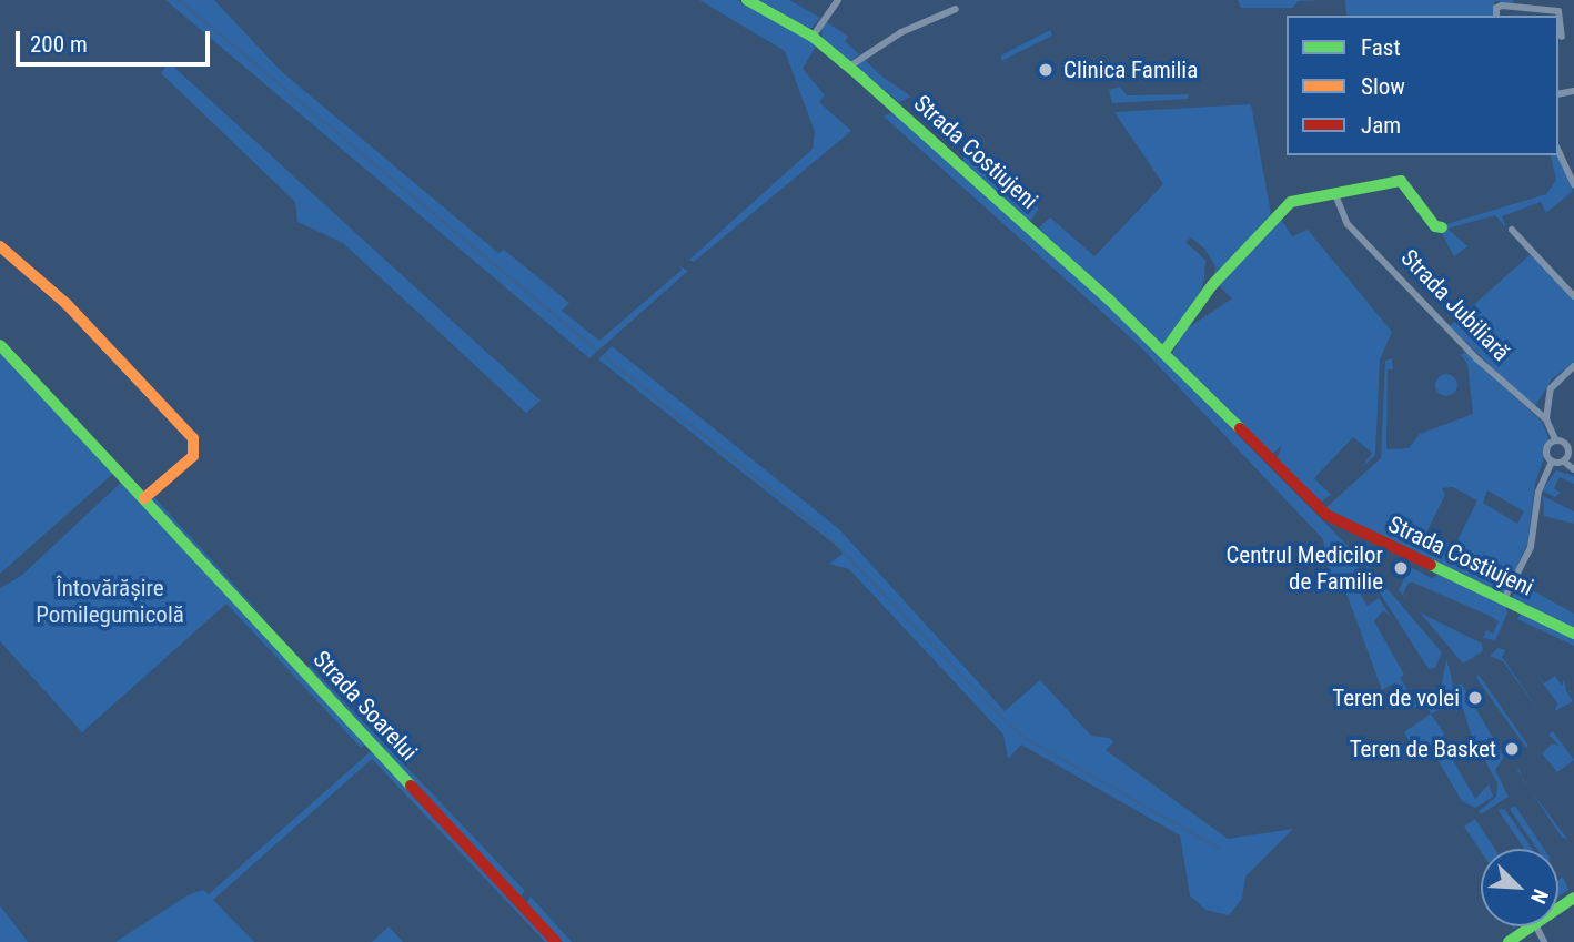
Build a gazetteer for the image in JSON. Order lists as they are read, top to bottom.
{
  "streets": {
    "street": ["Strada Costiujeni", "Strada Jubiliară", "Strada Soarelui"]
  },
  "crossings": [
    ["Strada Costiujeni", "Strada Jubiliară"]
  ],
  "parks": ["Întovărășire Pomilegumicolă"],
  "places": [
    "Clinica Familia",
    "Centrul Medicilor de Familie",
    "Teren de volei",
    "Teren de Basket"
  ],
  "legend": ["Fast", "Slow", "Jam"],
  "scale_bar": "200 m",
  "north": "bottom right"
}
